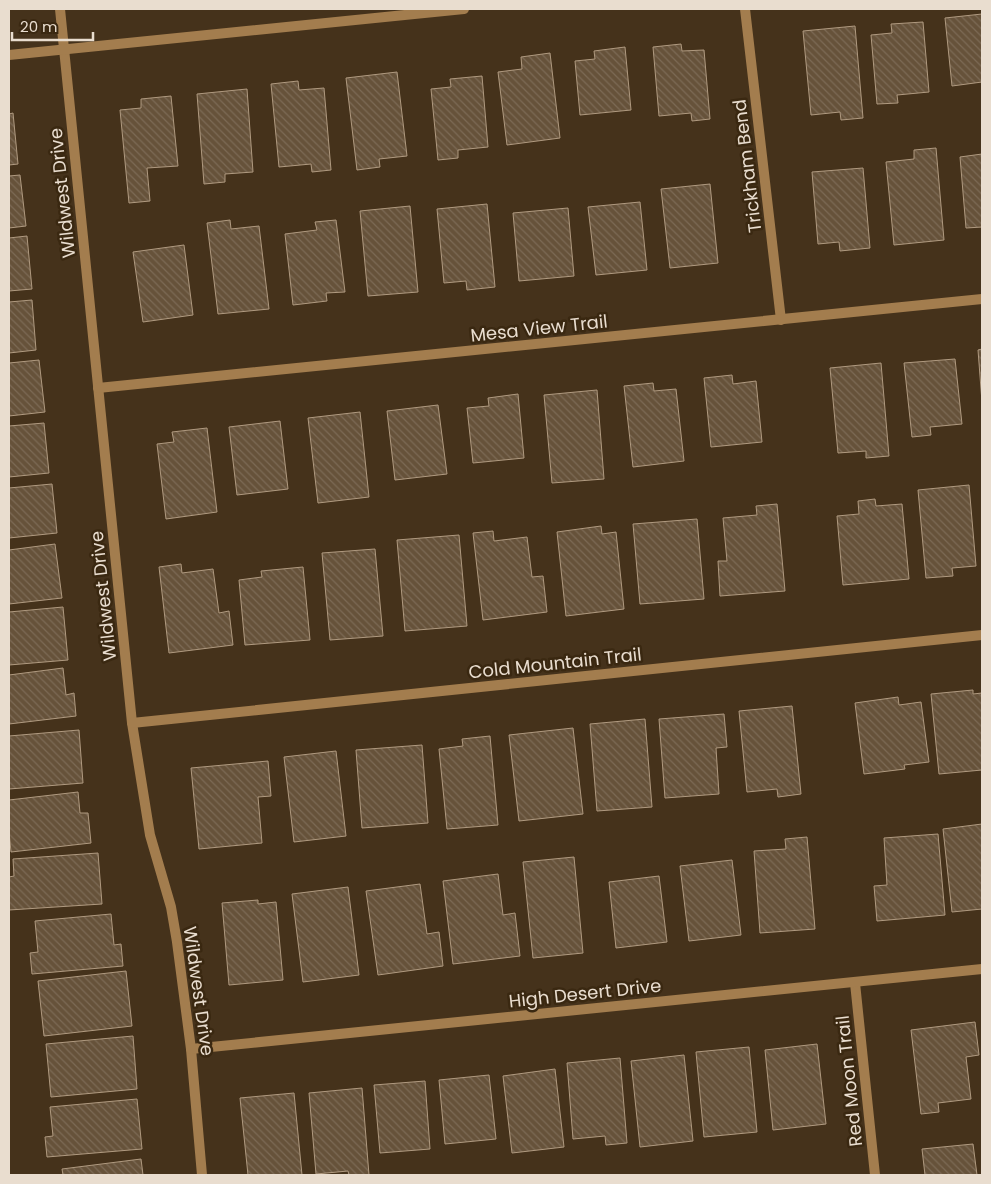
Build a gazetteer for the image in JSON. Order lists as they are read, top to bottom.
{
  "streets": {
    "street": [
      "Trickham Bend",
      "Wildwest Drive",
      "Mesa View Trail",
      "Cold Mountain Trail",
      "High Desert Drive",
      "Red Moon Trail"
    ]
  },
  "crossings": [
    ["Trickham Bend", "Mesa View Trail"],
    ["Wildwest Drive", "Mesa View Trail"],
    ["Wildwest Drive", "Cold Mountain Trail"],
    ["Wildwest Drive", "High Desert Drive"],
    ["High Desert Drive", "Red Moon Trail"]
  ],
  "scale_bar": "20 m"
}
